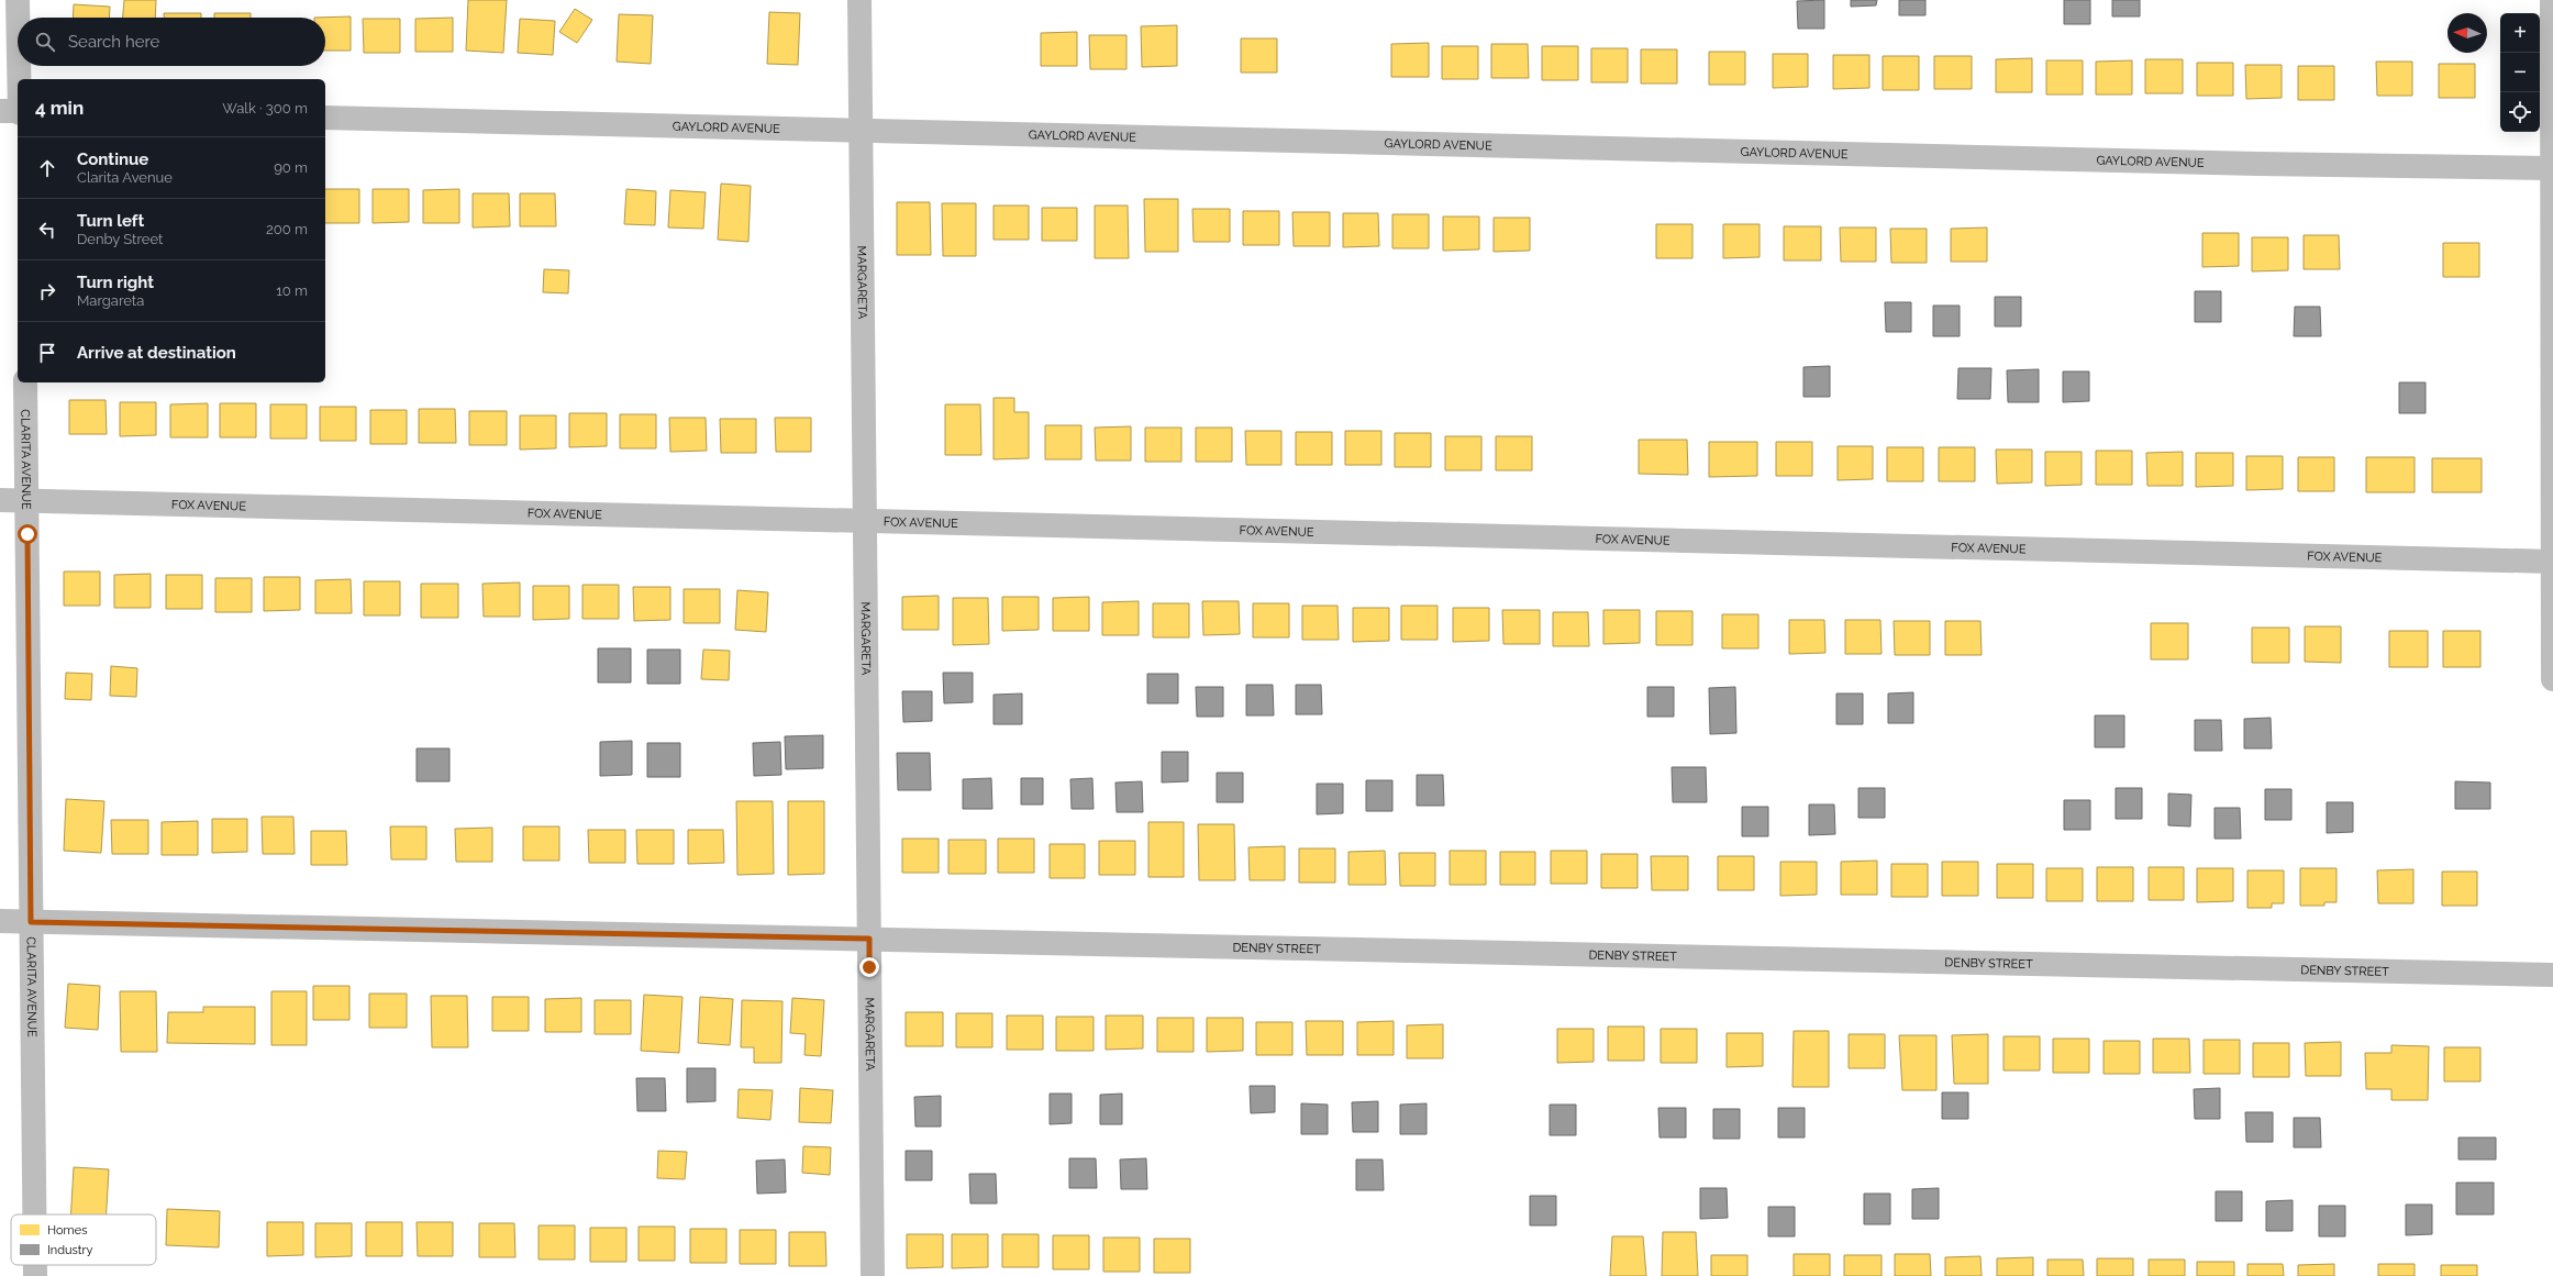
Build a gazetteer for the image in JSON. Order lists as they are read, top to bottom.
{
  "streets": {
    "street": [
      "GAYLORD AVENUE",
      "MARGARETA",
      "CLARITA AVENUE",
      "FOX AVENUE",
      "DENBY STREET"
    ]
  },
  "crossings": [
    ["GAYLORD AVENUE", "MARGARETA"],
    ["MARGARETA", "FOX AVENUE"],
    ["MARGARETA", "DENBY STREET"],
    ["CLARITA AVENUE", "FOX AVENUE"],
    ["CLARITA AVENUE", "DENBY STREET"]
  ],
  "legend": ["Homes", "Industry"],
  "north": "left",
  "page": {
    "map_buttons": ["+", "−"],
    "search": "Search here",
    "heading": ["4 min", "Walk · 300 m"],
    "list": [
      ["Continue", "Clarita Avenue", "90 m"],
      ["Turn left", "Denby Street", "200 m"],
      ["Turn right", "Margareta", "10 m"],
      "Arrive at destination"
    ]
  }
}
